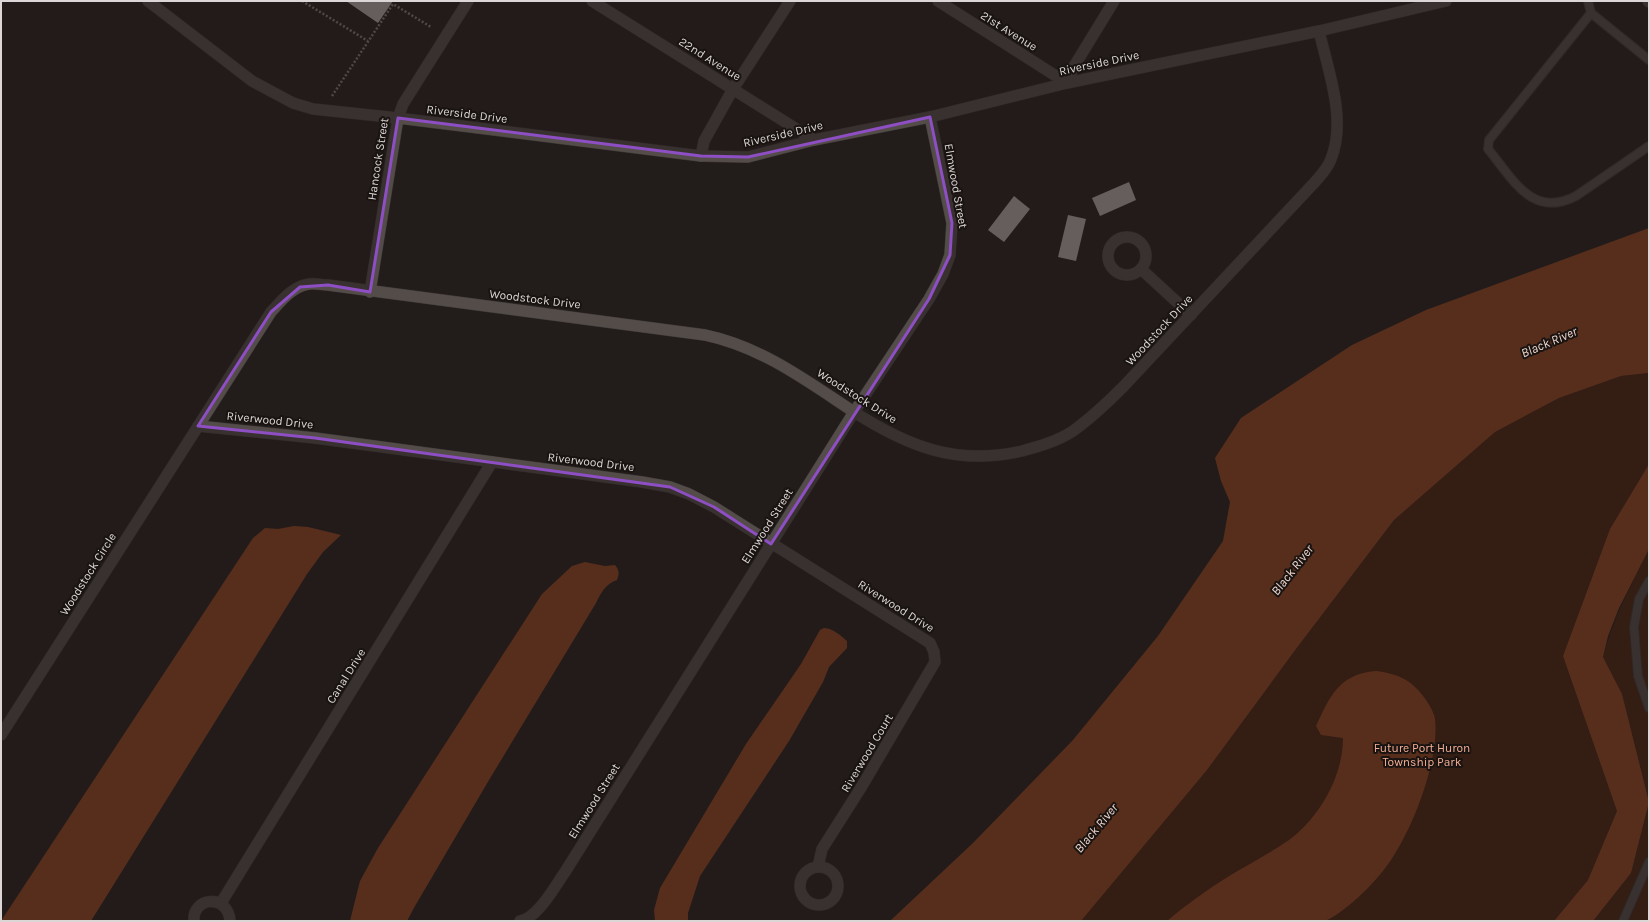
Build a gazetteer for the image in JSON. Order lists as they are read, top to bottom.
{
  "streets": {
    "street": [
      "21st Avenue",
      "22nd Avenue",
      "Riverside Drive",
      "Hancock Street",
      "Elmwood Street",
      "Woodstock Drive",
      "Riverwood Drive",
      "Woodstock Circle",
      "Canal Drive",
      "Riverwood Court"
    ]
  },
  "crossings": [
    ["21st Avenue", "Riverside Drive"],
    ["22nd Avenue", "Riverside Drive"],
    ["Riverside Drive", "Hancock Street"],
    ["Riverside Drive", "Elmwood Street"],
    ["Riverside Drive", "Woodstock Drive"],
    ["Hancock Street", "Woodstock Drive"],
    ["Elmwood Street", "Woodstock Drive"],
    ["Elmwood Street", "Riverwood Drive"],
    ["Woodstock Drive", "Riverwood Drive"],
    ["Woodstock Drive", "Woodstock Circle"],
    ["Riverwood Drive", "Woodstock Circle"],
    ["Riverwood Drive", "Canal Drive"],
    ["Riverwood Drive", "Riverwood Court"]
  ],
  "water": ["Black River"],
  "parks": ["Future Port Huron Township Park"]
}
